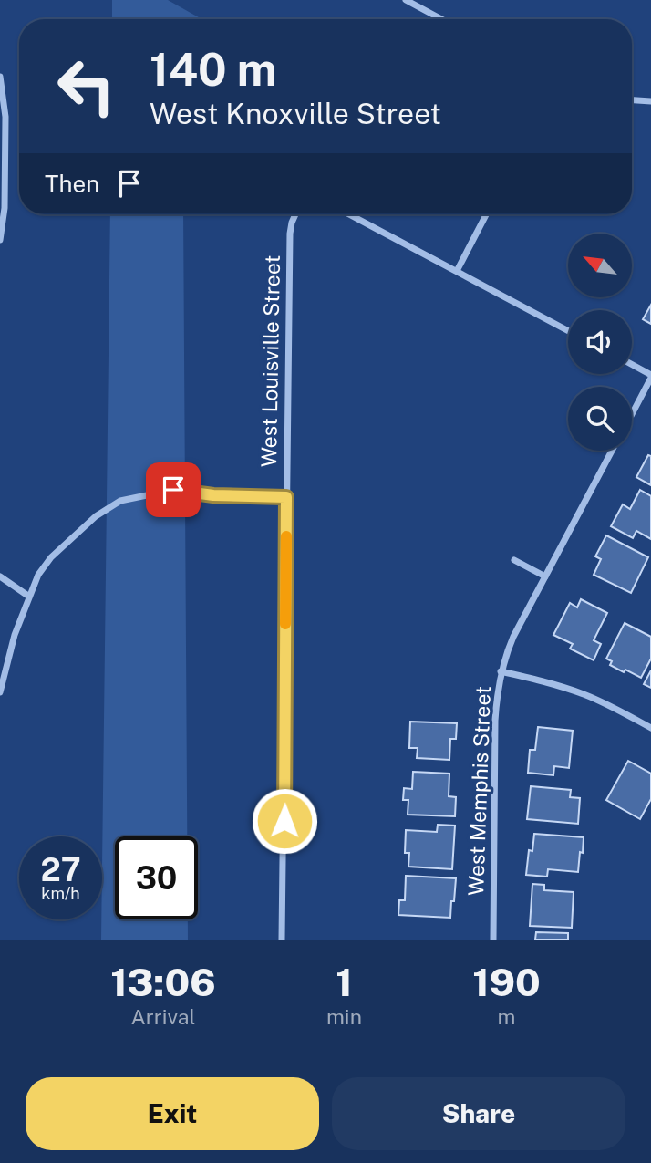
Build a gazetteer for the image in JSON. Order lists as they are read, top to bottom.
{
  "streets": {
    "street": ["West Louisville Street", "West Memphis Street"]
  },
  "north": "top left",
  "page": {
    "turn": ["140 m", "West Knoxville Street"],
    "then": "Then",
    "speed": "27 km/h",
    "limit": "30",
    "eta": [
      "13:06",
      "Arrival",
      "1",
      "min",
      "190",
      "m"
    ],
    "buttons": ["Exit", "Share"]
  }
}
